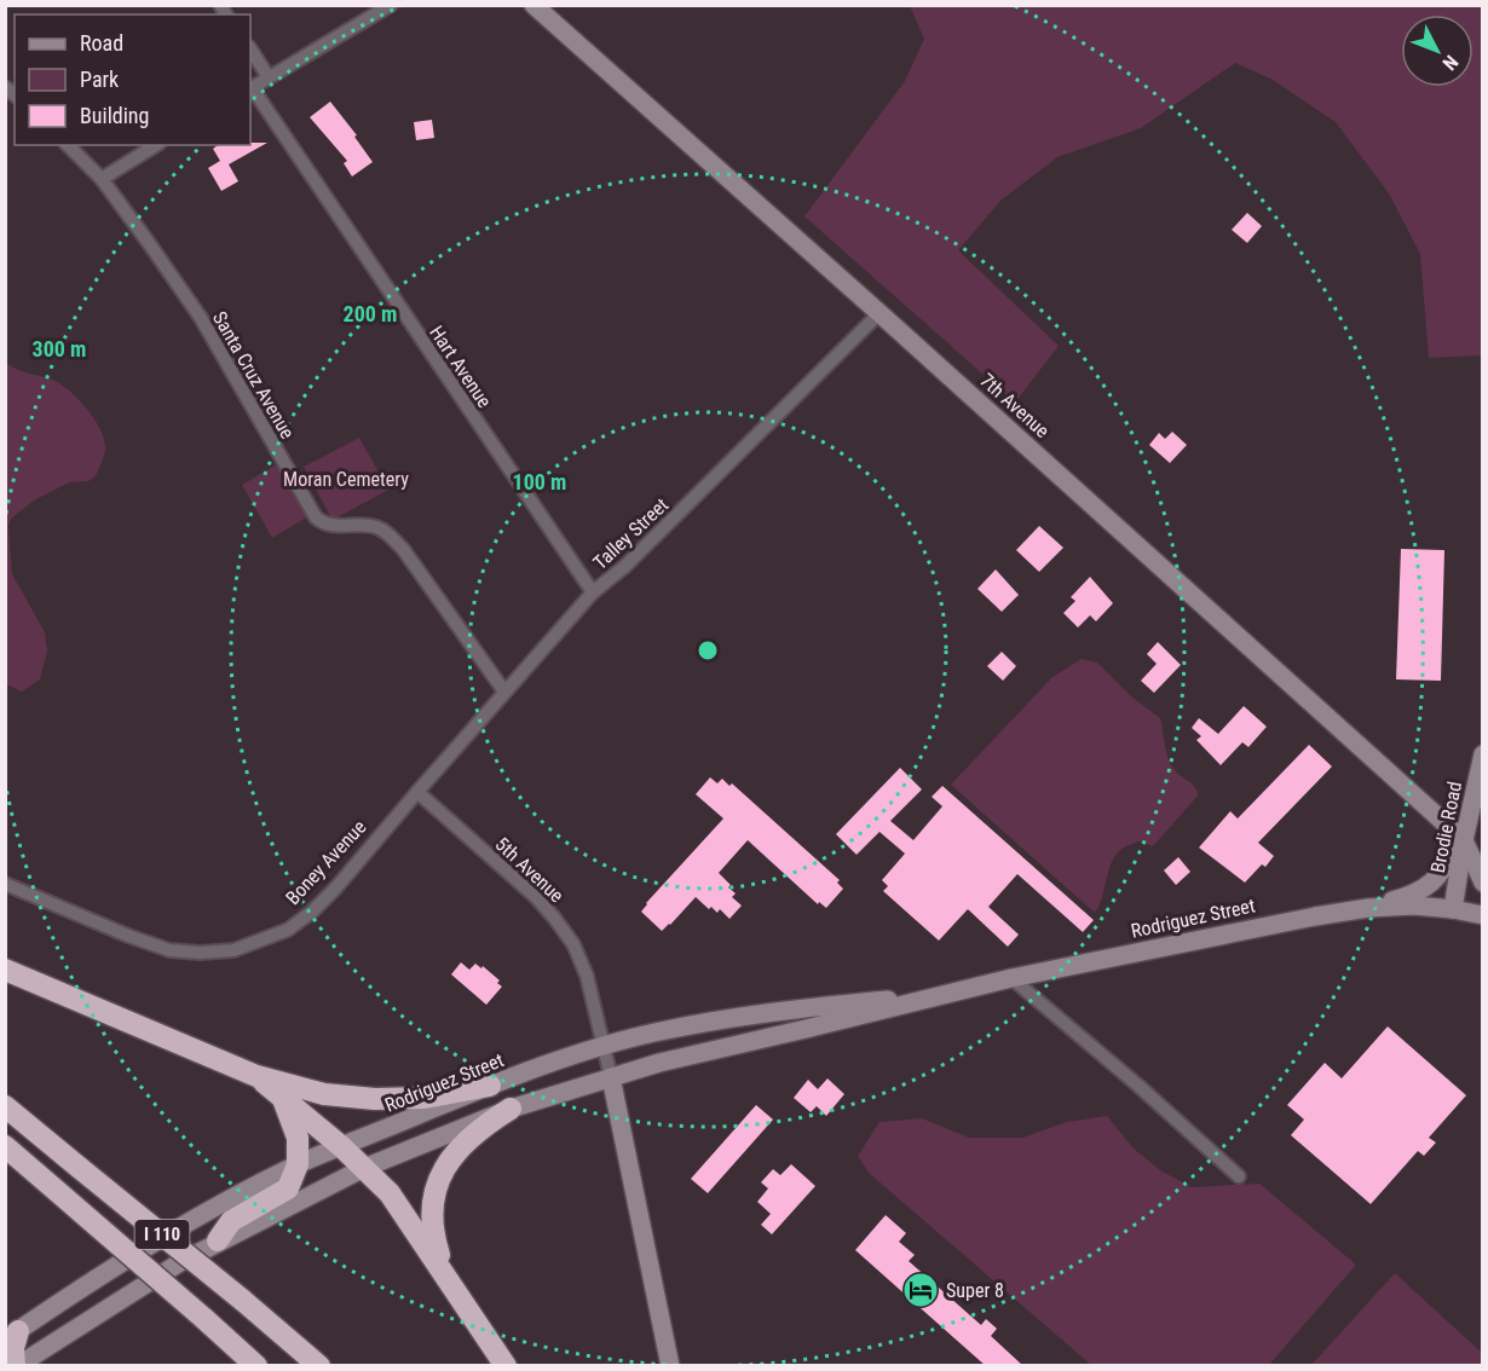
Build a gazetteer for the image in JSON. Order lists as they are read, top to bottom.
{
  "streets": {
    "highway": ["I 110"],
    "main road": ["7th Avenue", "Brodie Road", "Rodriguez Street"],
    "street": [
      "Hart Avenue",
      "Santa Cruz Avenue",
      "Talley Street",
      "Boney Avenue",
      "5th Avenue"
    ]
  },
  "crossings": [
    ["Hart Avenue", "Talley Street"],
    ["Santa Cruz Avenue", "Talley Street"],
    ["7th Avenue", "Talley Street"],
    ["7th Avenue", "Brodie Road"],
    ["Talley Street", "Boney Avenue"],
    ["Talley Street", "5th Avenue"],
    ["Brodie Road", "Rodriguez Street"],
    ["Boney Avenue", "5th Avenue"],
    ["5th Avenue", "Rodriguez Street"]
  ],
  "parks": ["Moran Cemetery"],
  "places": {
    "hotel": ["Super 8"]
  },
  "legend": ["Road", "Park", "Building"],
  "north": "bottom right",
  "rings": ["200 m", "300 m", "100 m"]
}
